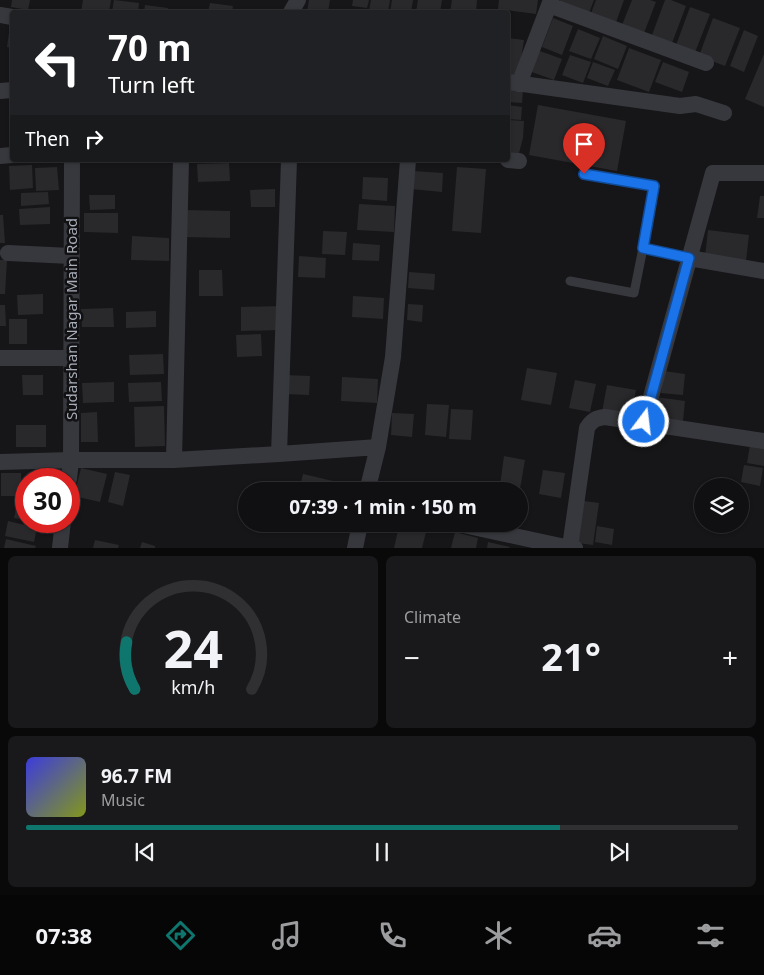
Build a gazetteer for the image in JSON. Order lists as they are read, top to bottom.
{
  "streets": {
    "street": ["Sudarshan Nagar Main Road"]
  },
  "page": {
    "turn": ["70 m", "Turn left"],
    "then": "Then",
    "limit": "30",
    "trip": "07:39 · 1 min · 150 m",
    "tile": "Climate",
    "heat": ["−", "21°", "+"],
    "song": ["96.7 FM", "Music"],
    "tabs": "07:38",
    "gauge": ["24", "km/h"]
  }
}
